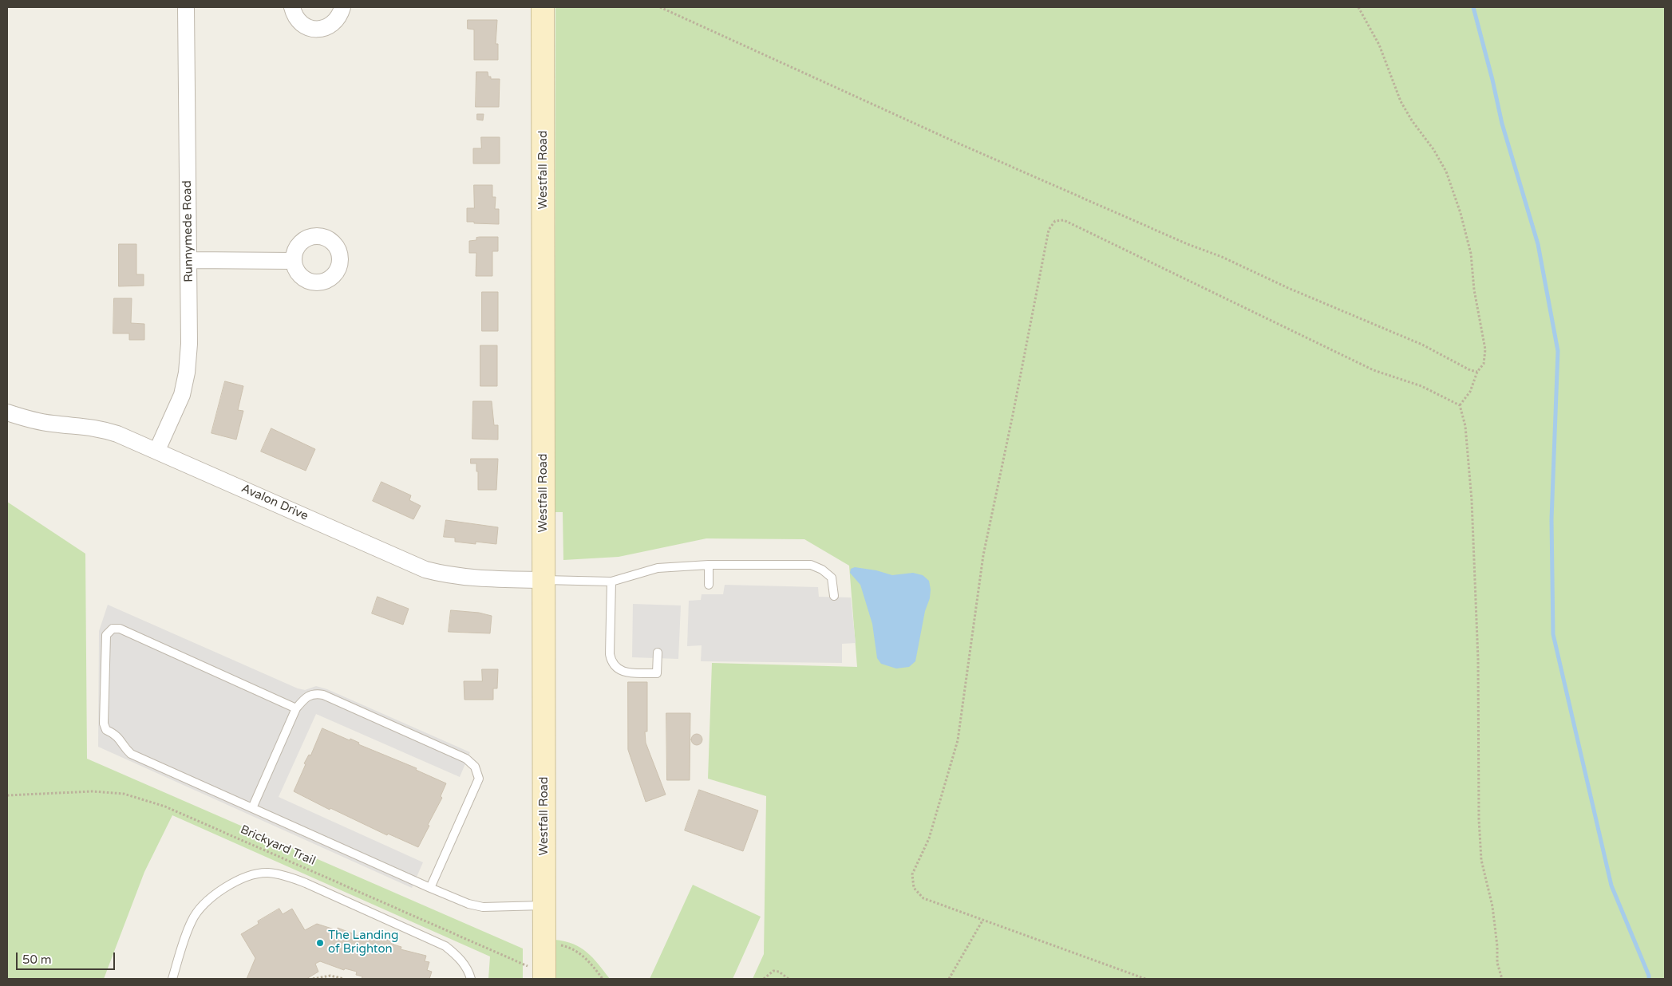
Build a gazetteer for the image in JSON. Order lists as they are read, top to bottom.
{
  "streets": {
    "street": ["Westfall Road", "Runnymede Road", "Avalon Drive"],
    "path": ["Brickyard Trail"]
  },
  "crossings": [
    ["Westfall Road", "Avalon Drive"],
    ["Westfall Road", "Brickyard Trail"],
    ["Runnymede Road", "Avalon Drive"]
  ],
  "places": ["The Landing of Brighton"],
  "scale_bar": "50 m"
}
